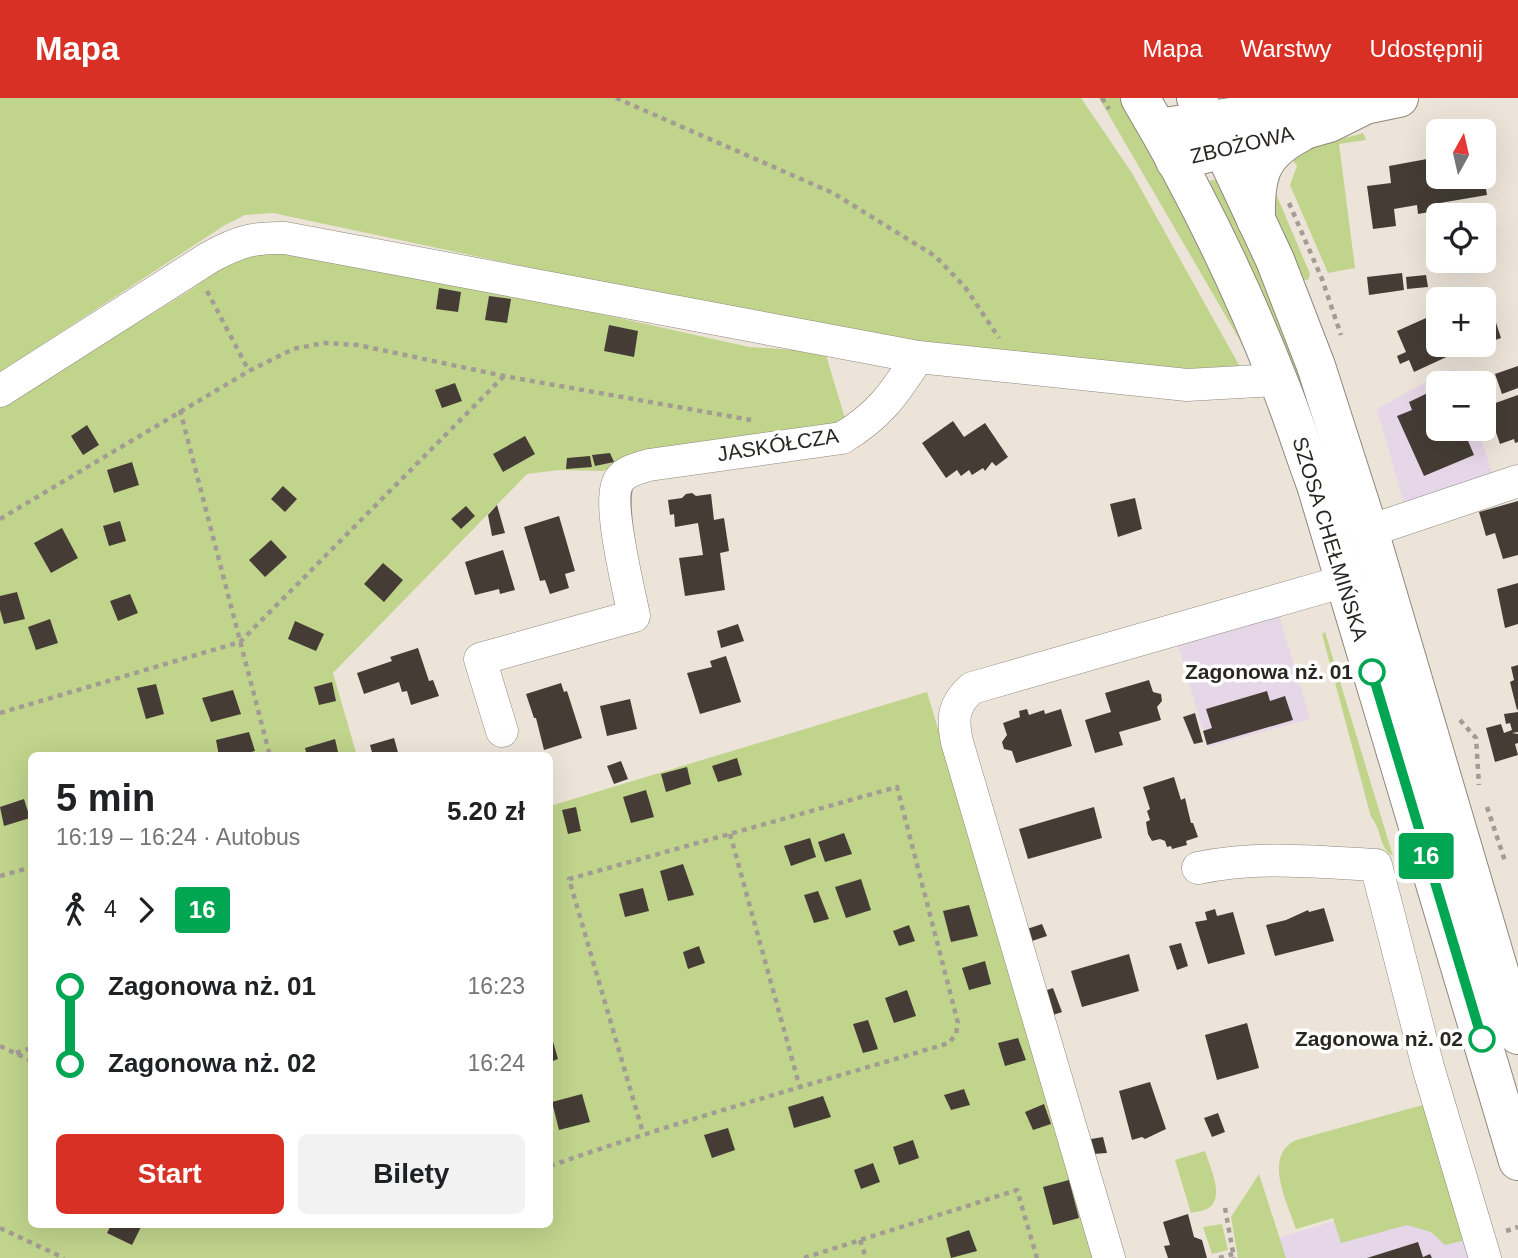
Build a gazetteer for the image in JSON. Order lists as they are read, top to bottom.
{
  "streets": {
    "main road": ["ZBOŻOWA", "SZOSA CHEŁMIŃSKA"],
    "street": ["JASKÓŁCZA"]
  },
  "crossings": [
    ["ZBOŻOWA", "SZOSA CHEŁMIŃSKA"]
  ],
  "places": ["Zagonowa nż. 01", "Zagonowa nż. 02"],
  "lines": ["bus line 16"],
  "north": "top",
  "page": {
    "header": "Mapa",
    "nav": ["Mapa", "Warstwy", "Udostępnij"],
    "on_map": "16",
    "map_buttons": ["+", "−"],
    "heading": ["5 min", "16:19 – 16:24 · Autobus", "5.20 zł"],
    "legs": ["4", "16"],
    "list": [
      {
        "name": "Zagonowa nż. 01",
        "value": "16:23"
      },
      {
        "name": "Zagonowa nż. 02",
        "value": "16:24"
      }
    ],
    "buttons": ["Start", "Bilety"]
  }
}
